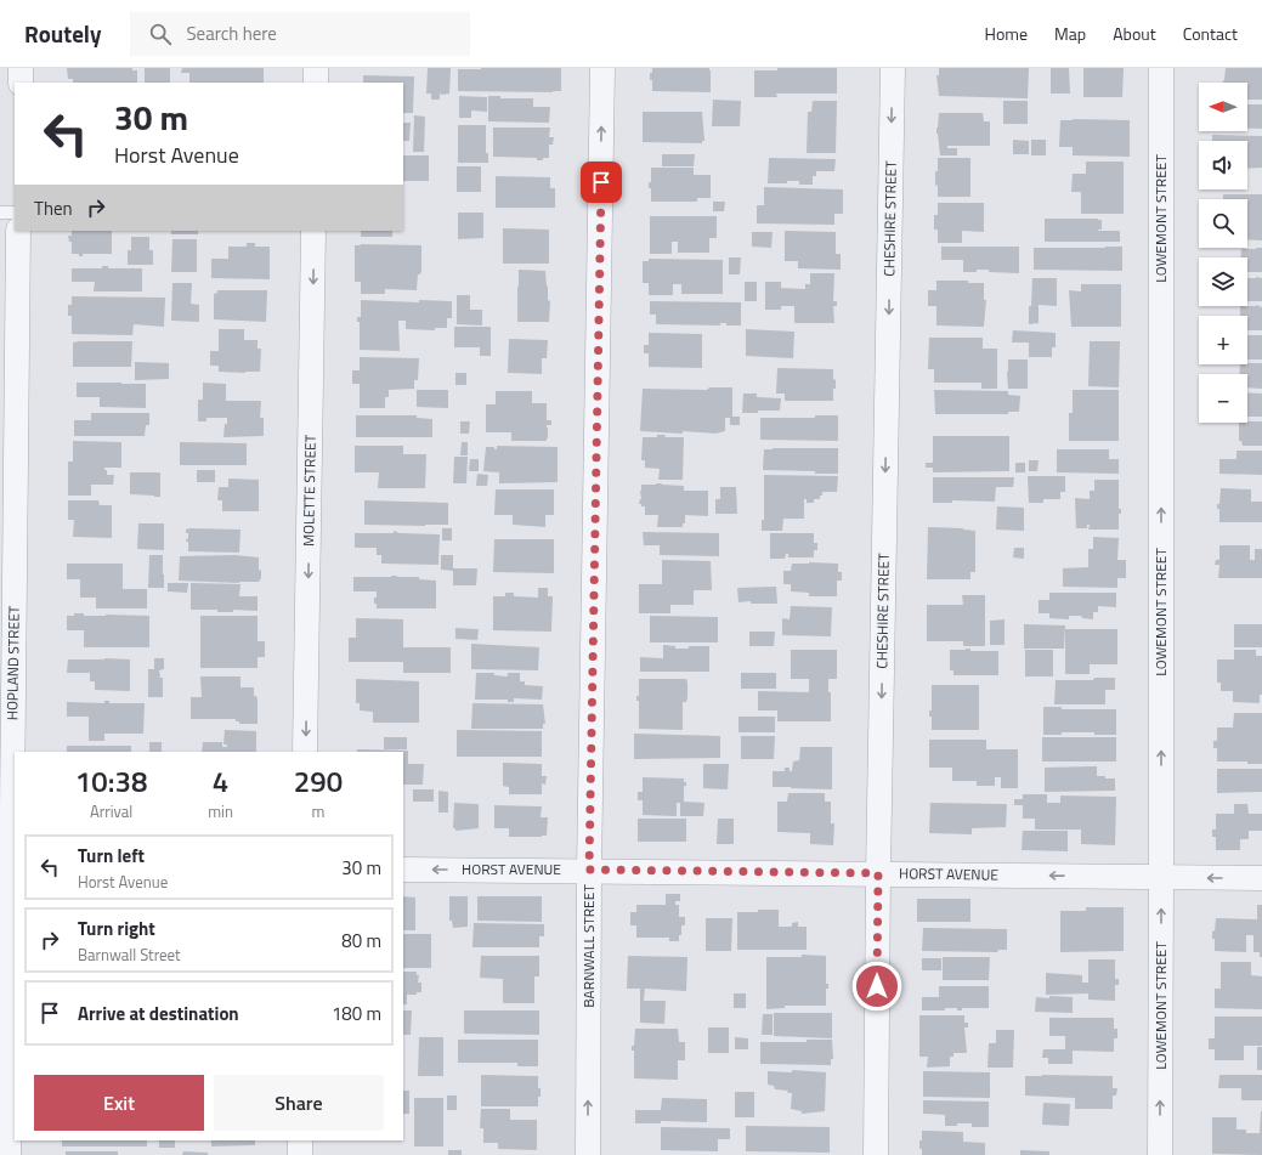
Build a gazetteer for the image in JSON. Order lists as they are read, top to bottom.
{
  "streets": {
    "street": [
      "CHESHIRE STREET",
      "LOWEMONT STREET",
      "MOLETTE STREET",
      "HOPLAND STREET",
      "HORST AVENUE",
      "BARNWALL STREET"
    ]
  },
  "crossings": [
    ["CHESHIRE STREET", "HORST AVENUE"],
    ["LOWEMONT STREET", "HORST AVENUE"],
    ["HORST AVENUE", "BARNWALL STREET"]
  ],
  "one_way": [
    "CHESHIRE STREET",
    "LOWEMONT STREET",
    "MOLETTE STREET",
    "HORST AVENUE",
    "BARNWALL STREET"
  ],
  "north": "left",
  "page": {
    "header": "Routely",
    "search": "Search here",
    "nav": [
      "Home",
      "Map",
      "About",
      "Contact"
    ],
    "map_buttons": ["+", "−"],
    "turn": ["30 m", "Horst Avenue"],
    "then": "Then",
    "eta": [
      "10:38",
      "Arrival",
      "4",
      "min",
      "290",
      "m"
    ],
    "list": [
      {
        "name": "Turn left",
        "note": "Horst Avenue",
        "value": "30 m"
      },
      {
        "name": "Turn right",
        "note": "Barnwall Street",
        "value": "80 m"
      },
      {
        "name": "Arrive at destination",
        "value": "180 m"
      }
    ],
    "buttons": ["Exit", "Share"]
  }
}
